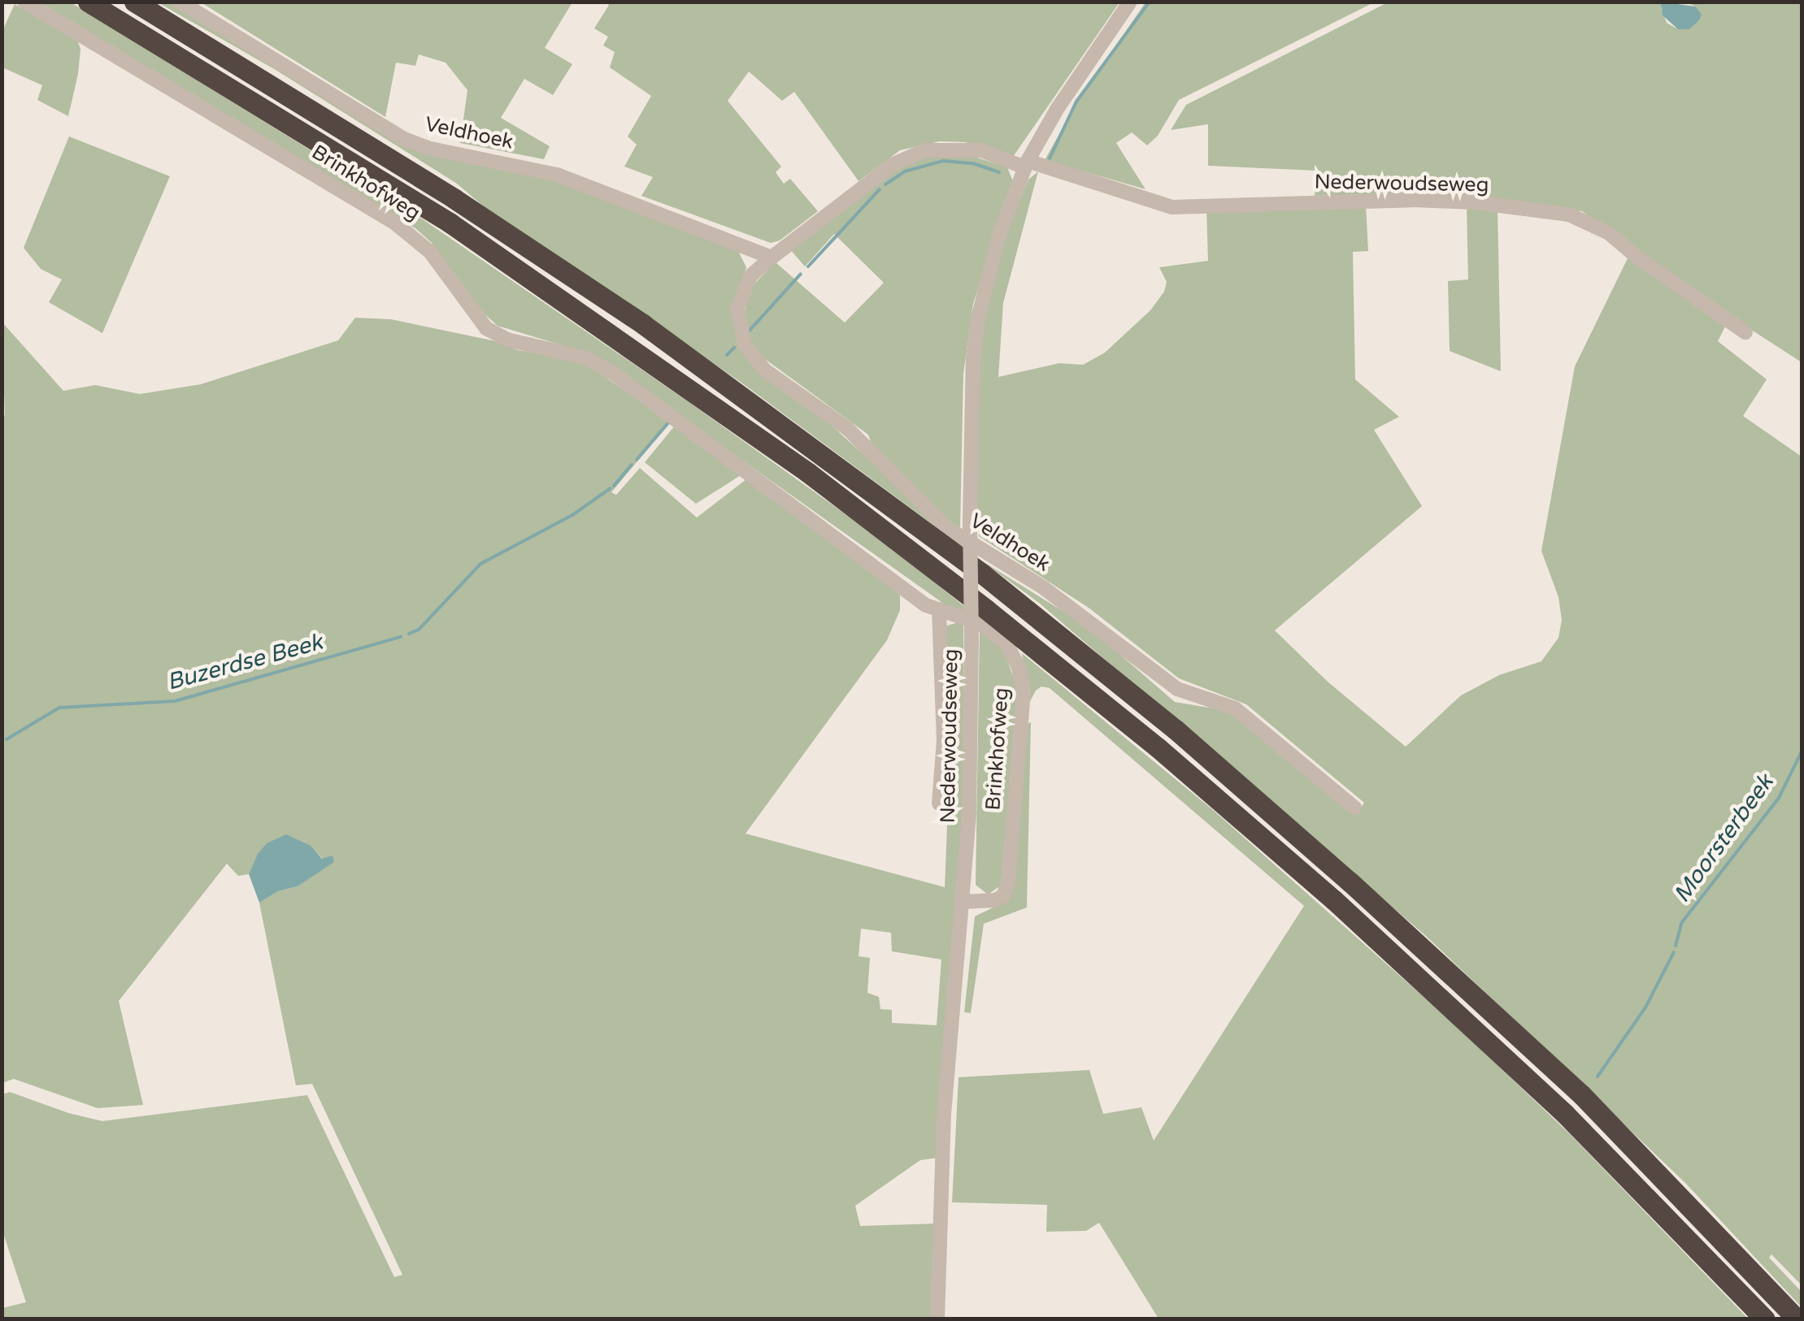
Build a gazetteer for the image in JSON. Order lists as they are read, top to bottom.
{
  "streets": {
    "street": ["Veldhoek", "Brinkhofweg", "Nederwoudseweg"]
  },
  "crossings": [
    ["Veldhoek", "Nederwoudseweg"],
    ["Brinkhofweg", "Nederwoudseweg"]
  ],
  "water": ["Buzerdse Beek", "Moorsterbeek"]
}
